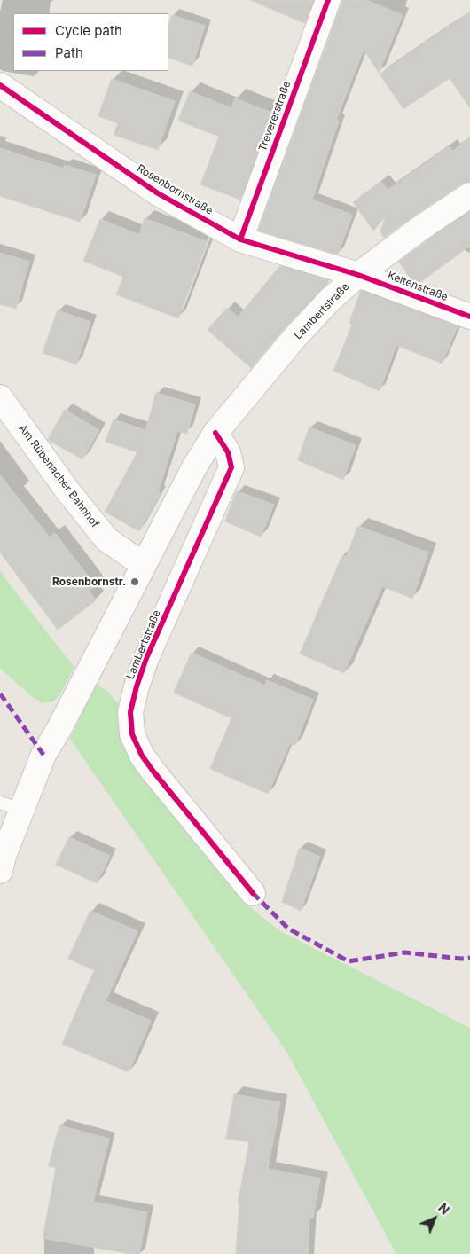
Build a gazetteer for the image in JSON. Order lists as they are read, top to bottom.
{
  "streets": {
    "street": [
      "Trevererstraße",
      "Rosenbornstraße",
      "Keltenstraße",
      "Lambertstraße",
      "Am Rübenacher Bahnhof"
    ]
  },
  "crossings": [
    ["Trevererstraße", "Rosenbornstraße"],
    ["Rosenbornstraße", "Keltenstraße"],
    ["Rosenbornstraße", "Lambertstraße"],
    ["Keltenstraße", "Lambertstraße"],
    ["Lambertstraße", "Am Rübenacher Bahnhof"]
  ],
  "places": ["Rosenbornstr."],
  "legend": ["Cycle path", "Path"],
  "north": "top right"
}
